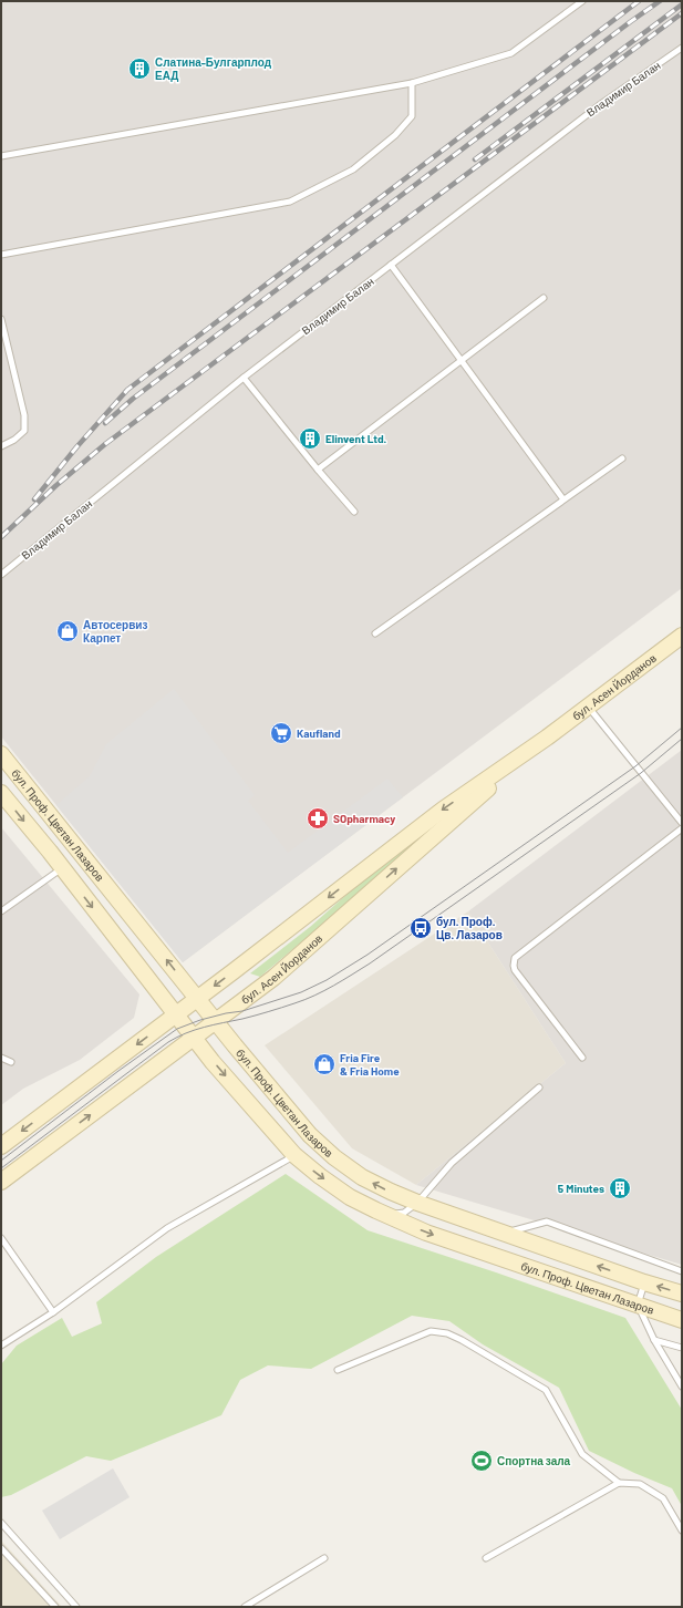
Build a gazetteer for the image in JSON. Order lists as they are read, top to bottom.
{
  "streets": {
    "main road": ["бул. Асен Йорданов", "бул. Проф. Цветан Лазаров"],
    "lane": ["Владимир Балан"]
  },
  "crossings": [
    ["бул. Асен Йорданов", "бул. Проф. Цветан Лазаров"]
  ],
  "places": {
    "building": ["Слатина-Булгарплод ЕАД", "Elinvent Ltd.", "5 Minutes"],
    "shop": ["Автосервиз Карпет", "Fria Fire & Fria Home"],
    "supermarket": ["Kaufland"],
    "pharmacy": ["SOpharmacy"],
    "bus stop": ["бул. Проф. Цв. Лазаров"],
    "sports": ["Спортна зала"]
  }
}
